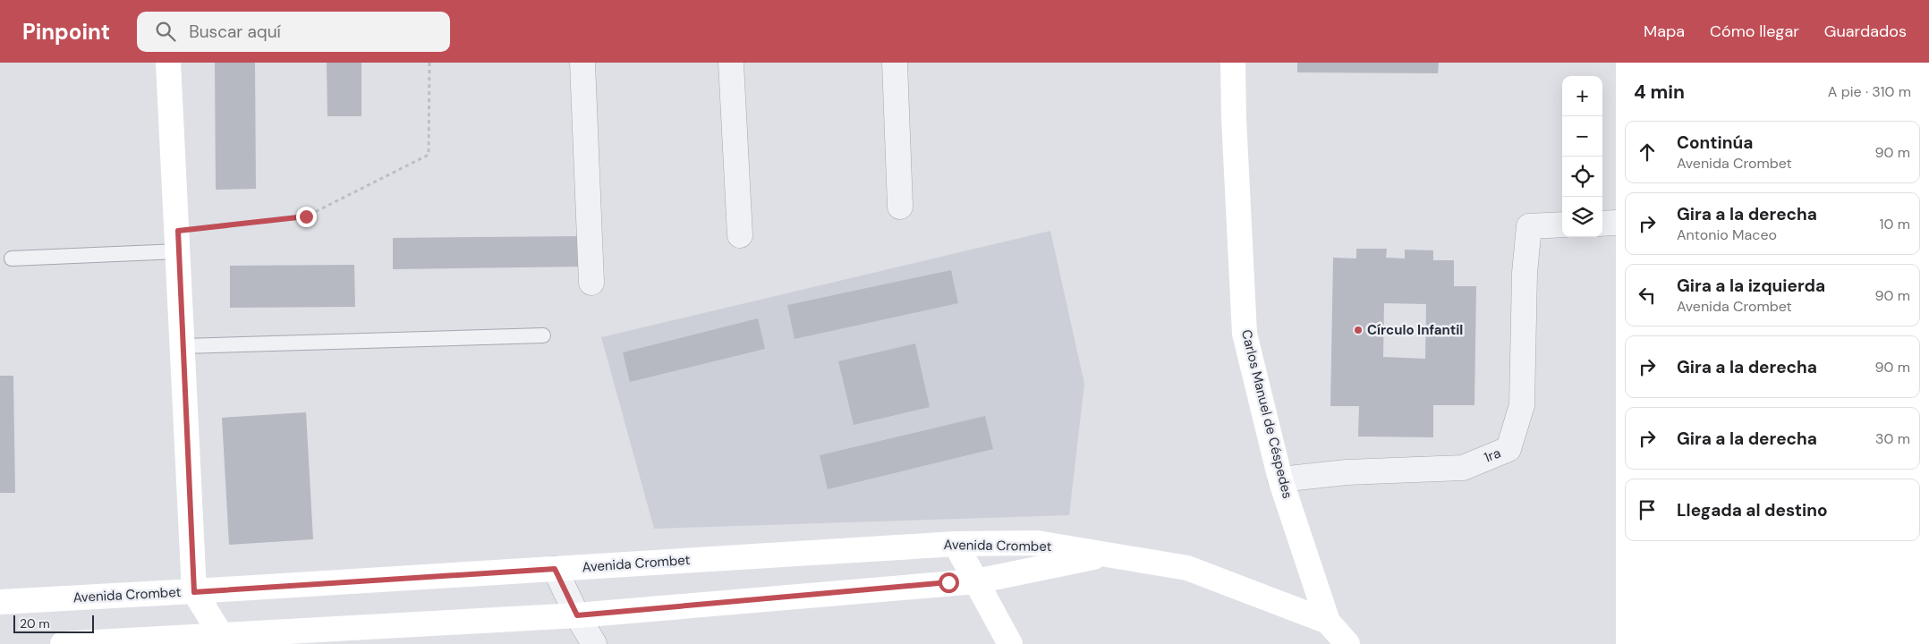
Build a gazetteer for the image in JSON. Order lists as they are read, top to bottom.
{
  "streets": {
    "main road": ["Carlos Manuel de Céspedes", "Avenida Crombet"],
    "street": ["1ra"]
  },
  "crossings": [
    ["Carlos Manuel de Céspedes", "1ra"],
    ["Carlos Manuel de Céspedes", "Avenida Crombet"]
  ],
  "places": ["Círculo Infantil"],
  "scale_bar": "20 m",
  "page": {
    "header": "Pinpoint",
    "search": "Buscar aquí",
    "nav": ["Mapa", "Cómo llegar", "Guardados"],
    "heading": ["4 min", "A pie · 310 m"],
    "map_buttons": ["+", "−"],
    "list": [
      ["Continúa", "Avenida Crombet", "90 m"],
      ["Gira a la derecha", "Antonio Maceo", "10 m"],
      ["Gira a la izquierda", "Avenida Crombet", "90 m"],
      ["Gira a la derecha", "90 m"],
      ["Gira a la derecha", "30 m"],
      "Llegada al destino"
    ],
    "scale": "20 m"
  }
}
